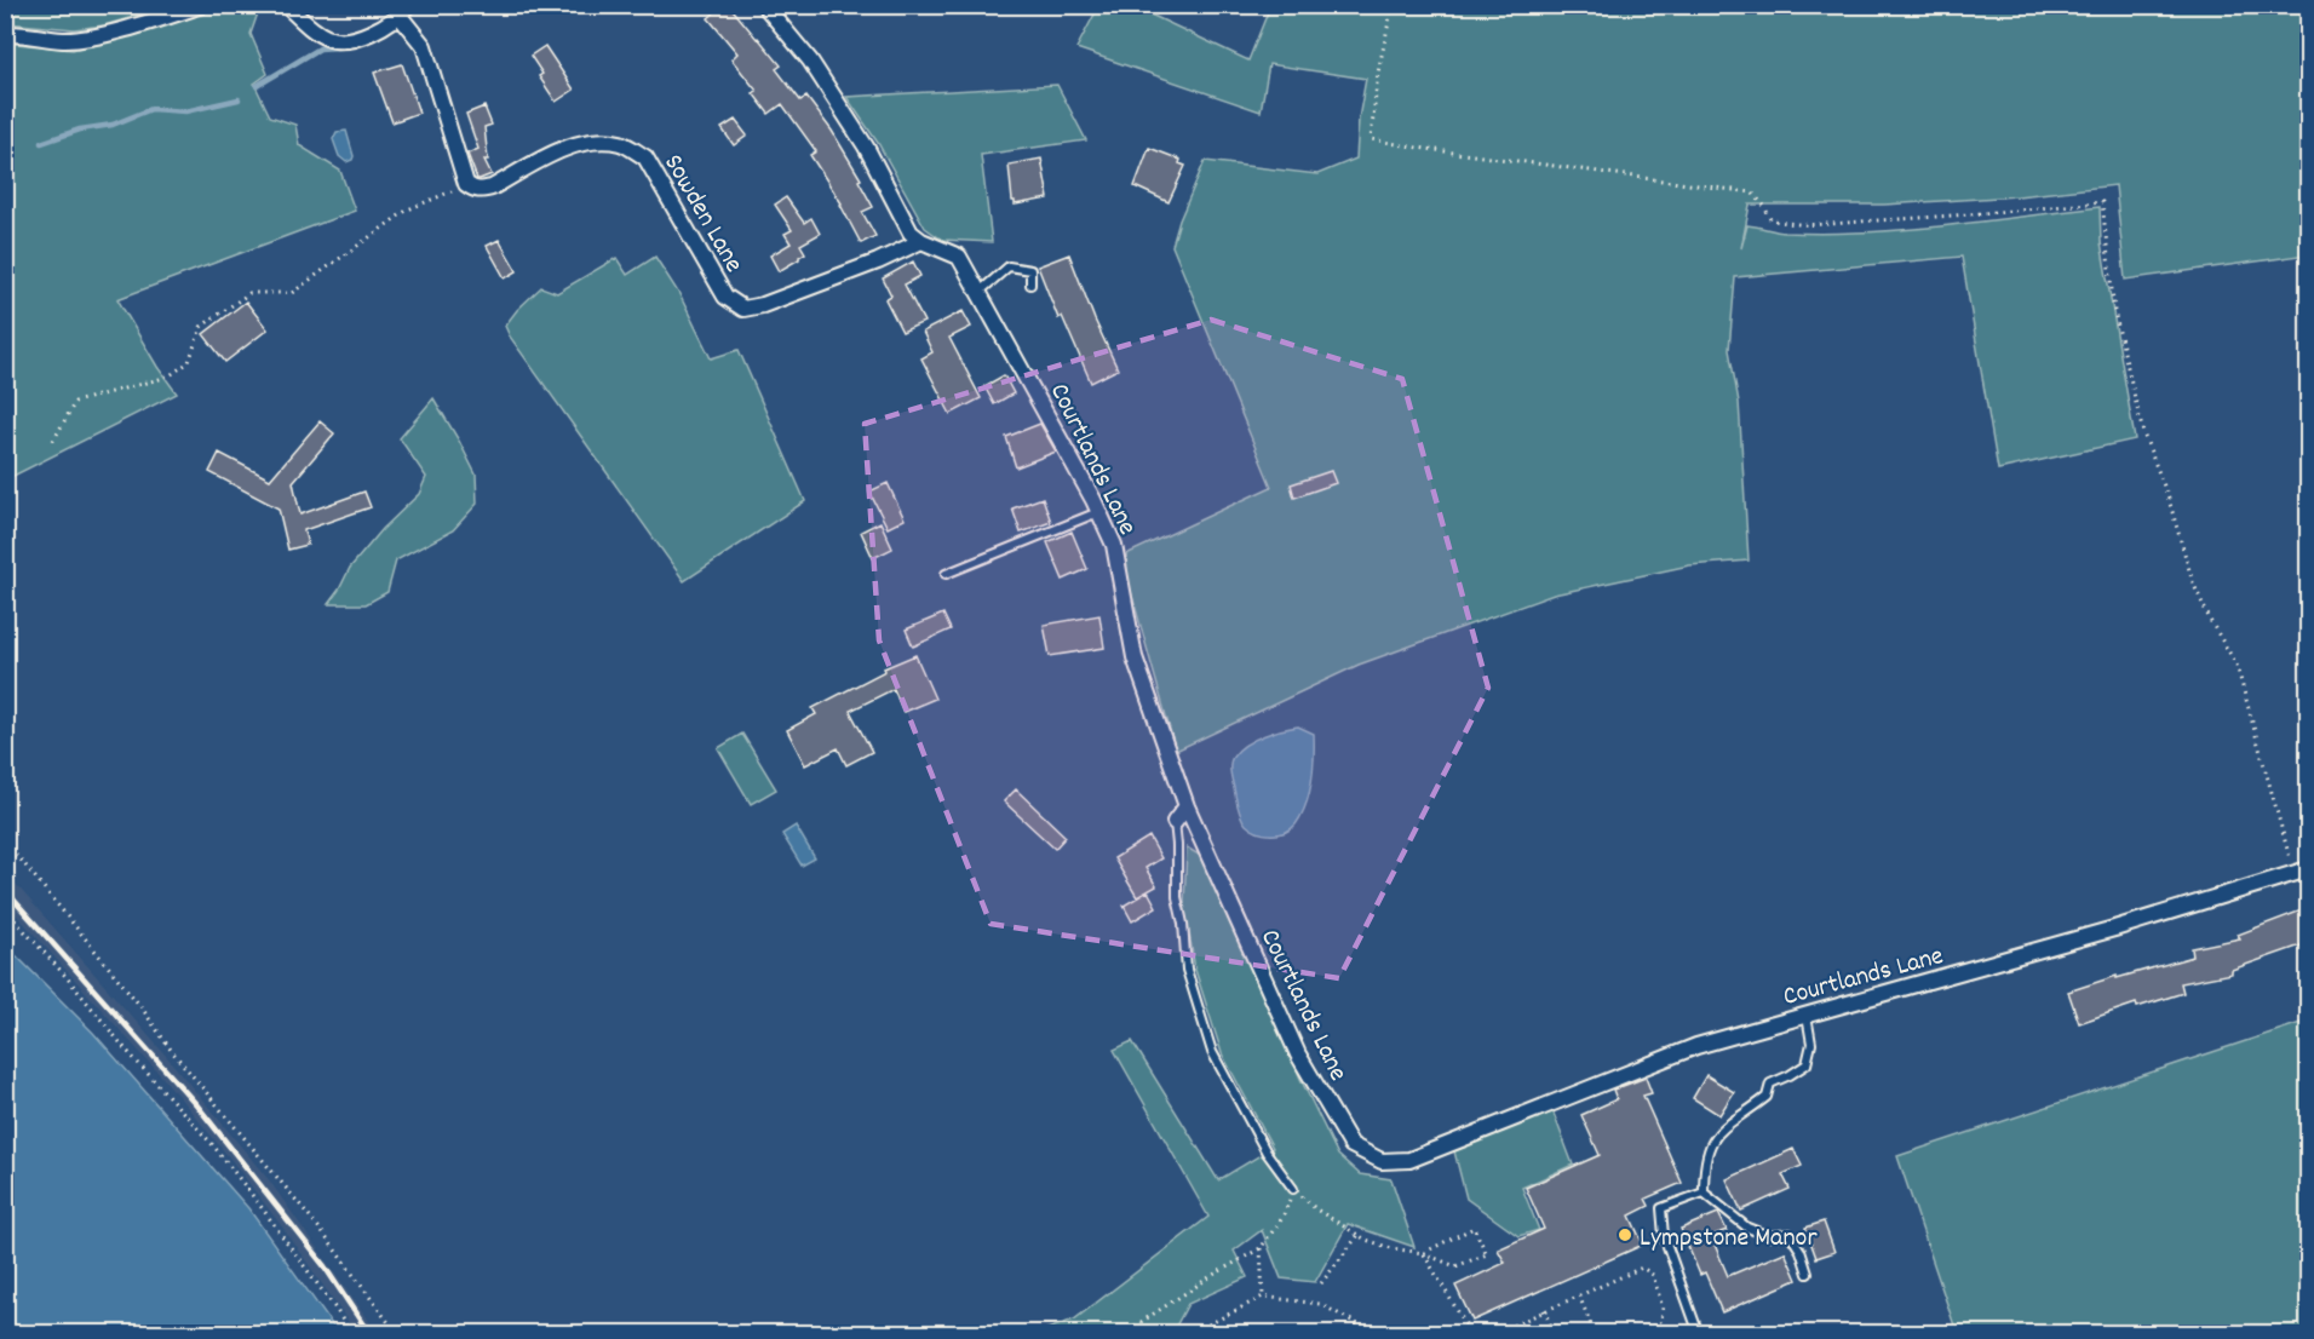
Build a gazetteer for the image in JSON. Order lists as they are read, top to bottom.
{
  "streets": {
    "street": ["Sowden Lane", "Courtlands Lane"]
  },
  "crossings": [
    ["Sowden Lane", "Courtlands Lane"]
  ],
  "places": ["Lympstone Manor"]
}
